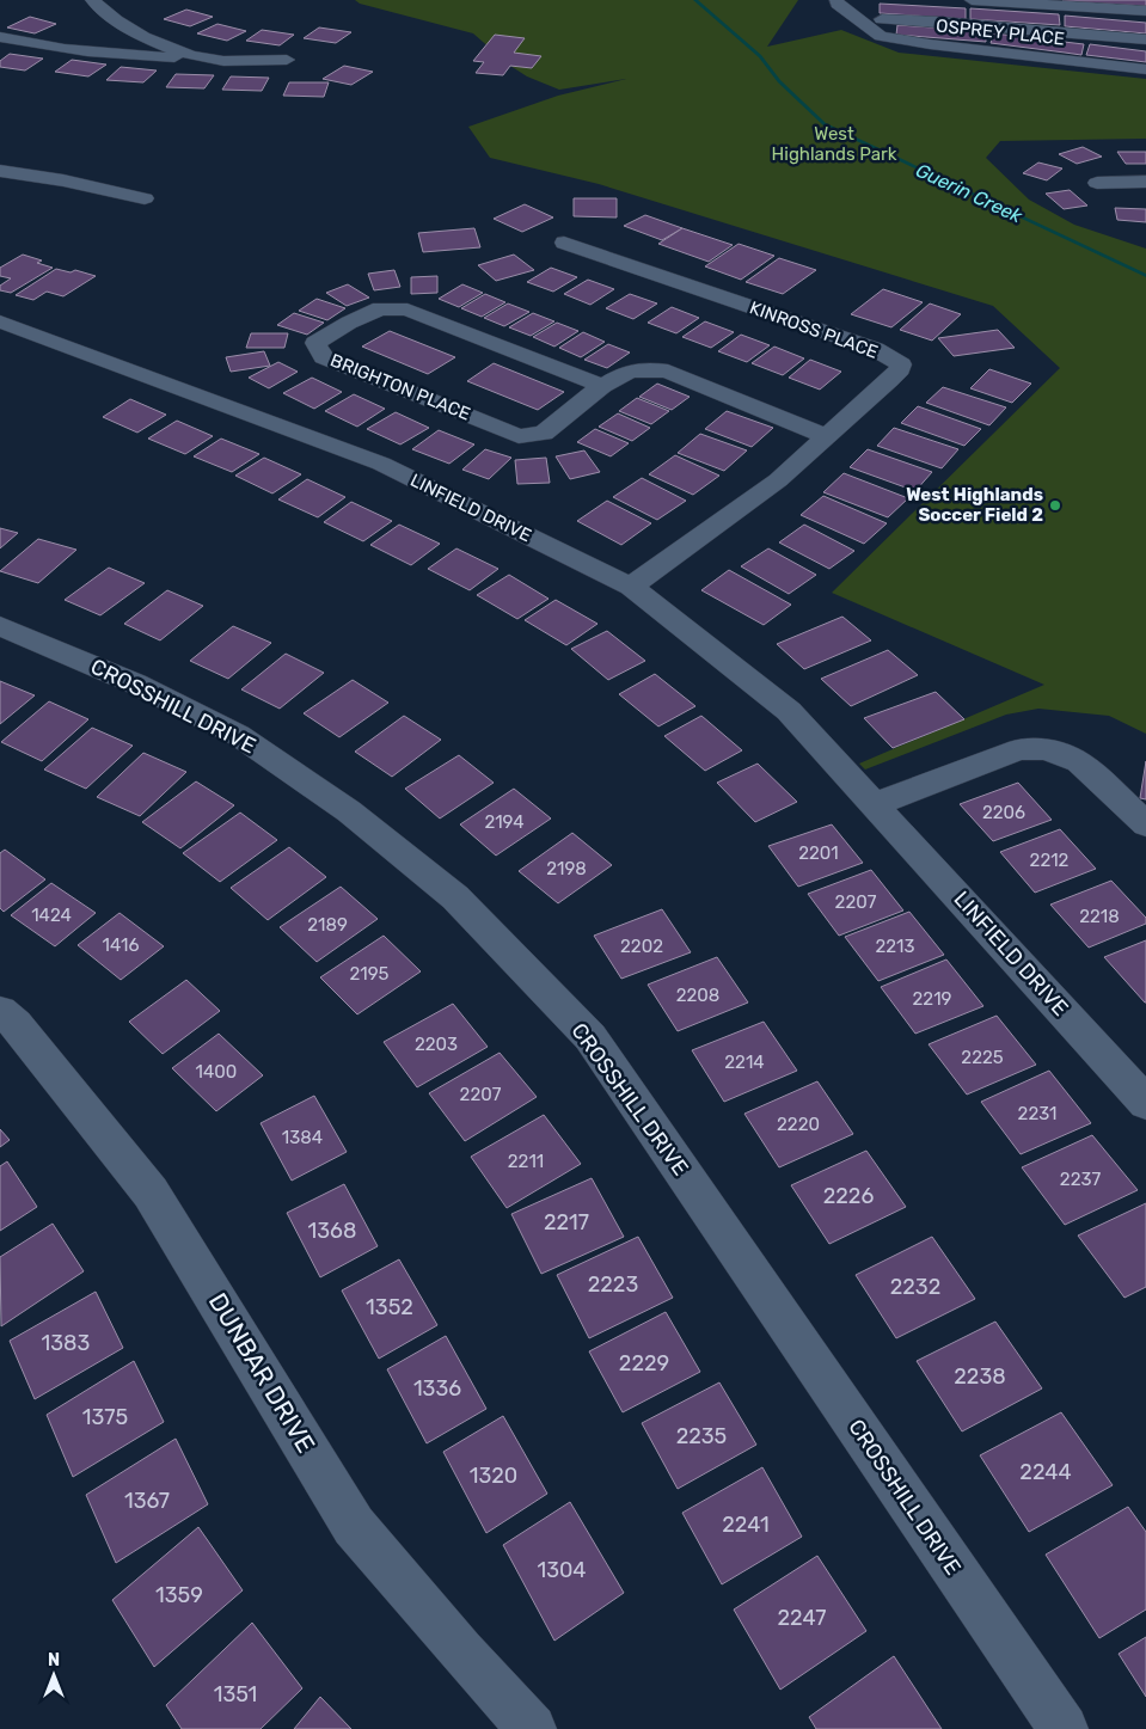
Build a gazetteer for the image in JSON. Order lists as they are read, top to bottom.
{
  "streets": {
    "street": [
      "OSPREY PLACE",
      "KINROSS PLACE",
      "BRIGHTON PLACE",
      "LINFIELD DRIVE",
      "CROSSHILL DRIVE",
      "DUNBAR DRIVE"
    ]
  },
  "crossings": [
    ["KINROSS PLACE", "BRIGHTON PLACE"],
    ["KINROSS PLACE", "LINFIELD DRIVE"]
  ],
  "water": ["Guerin Creek"],
  "parks": ["West Highlands Park"],
  "places": ["West Highlands Soccer Field 2"],
  "house_numbers": [
    "2206",
    "2194",
    "2201",
    "2212",
    "2198",
    "2207",
    "1424",
    "2218",
    "2189",
    "1416",
    "2202",
    "2213",
    "2195",
    "2208",
    "2219",
    "2203",
    "2225",
    "2214",
    "1400",
    "2207",
    "2231",
    "2220",
    "1384",
    "2211",
    "2237",
    "2226",
    "2217",
    "1368",
    "2223",
    "2232",
    "1352",
    "1383",
    "2229",
    "2238",
    "1336",
    "1375",
    "2235",
    "2244",
    "1320",
    "1367",
    "2241",
    "1304",
    "1359",
    "2247",
    "1351"
  ],
  "north": "top"
}
